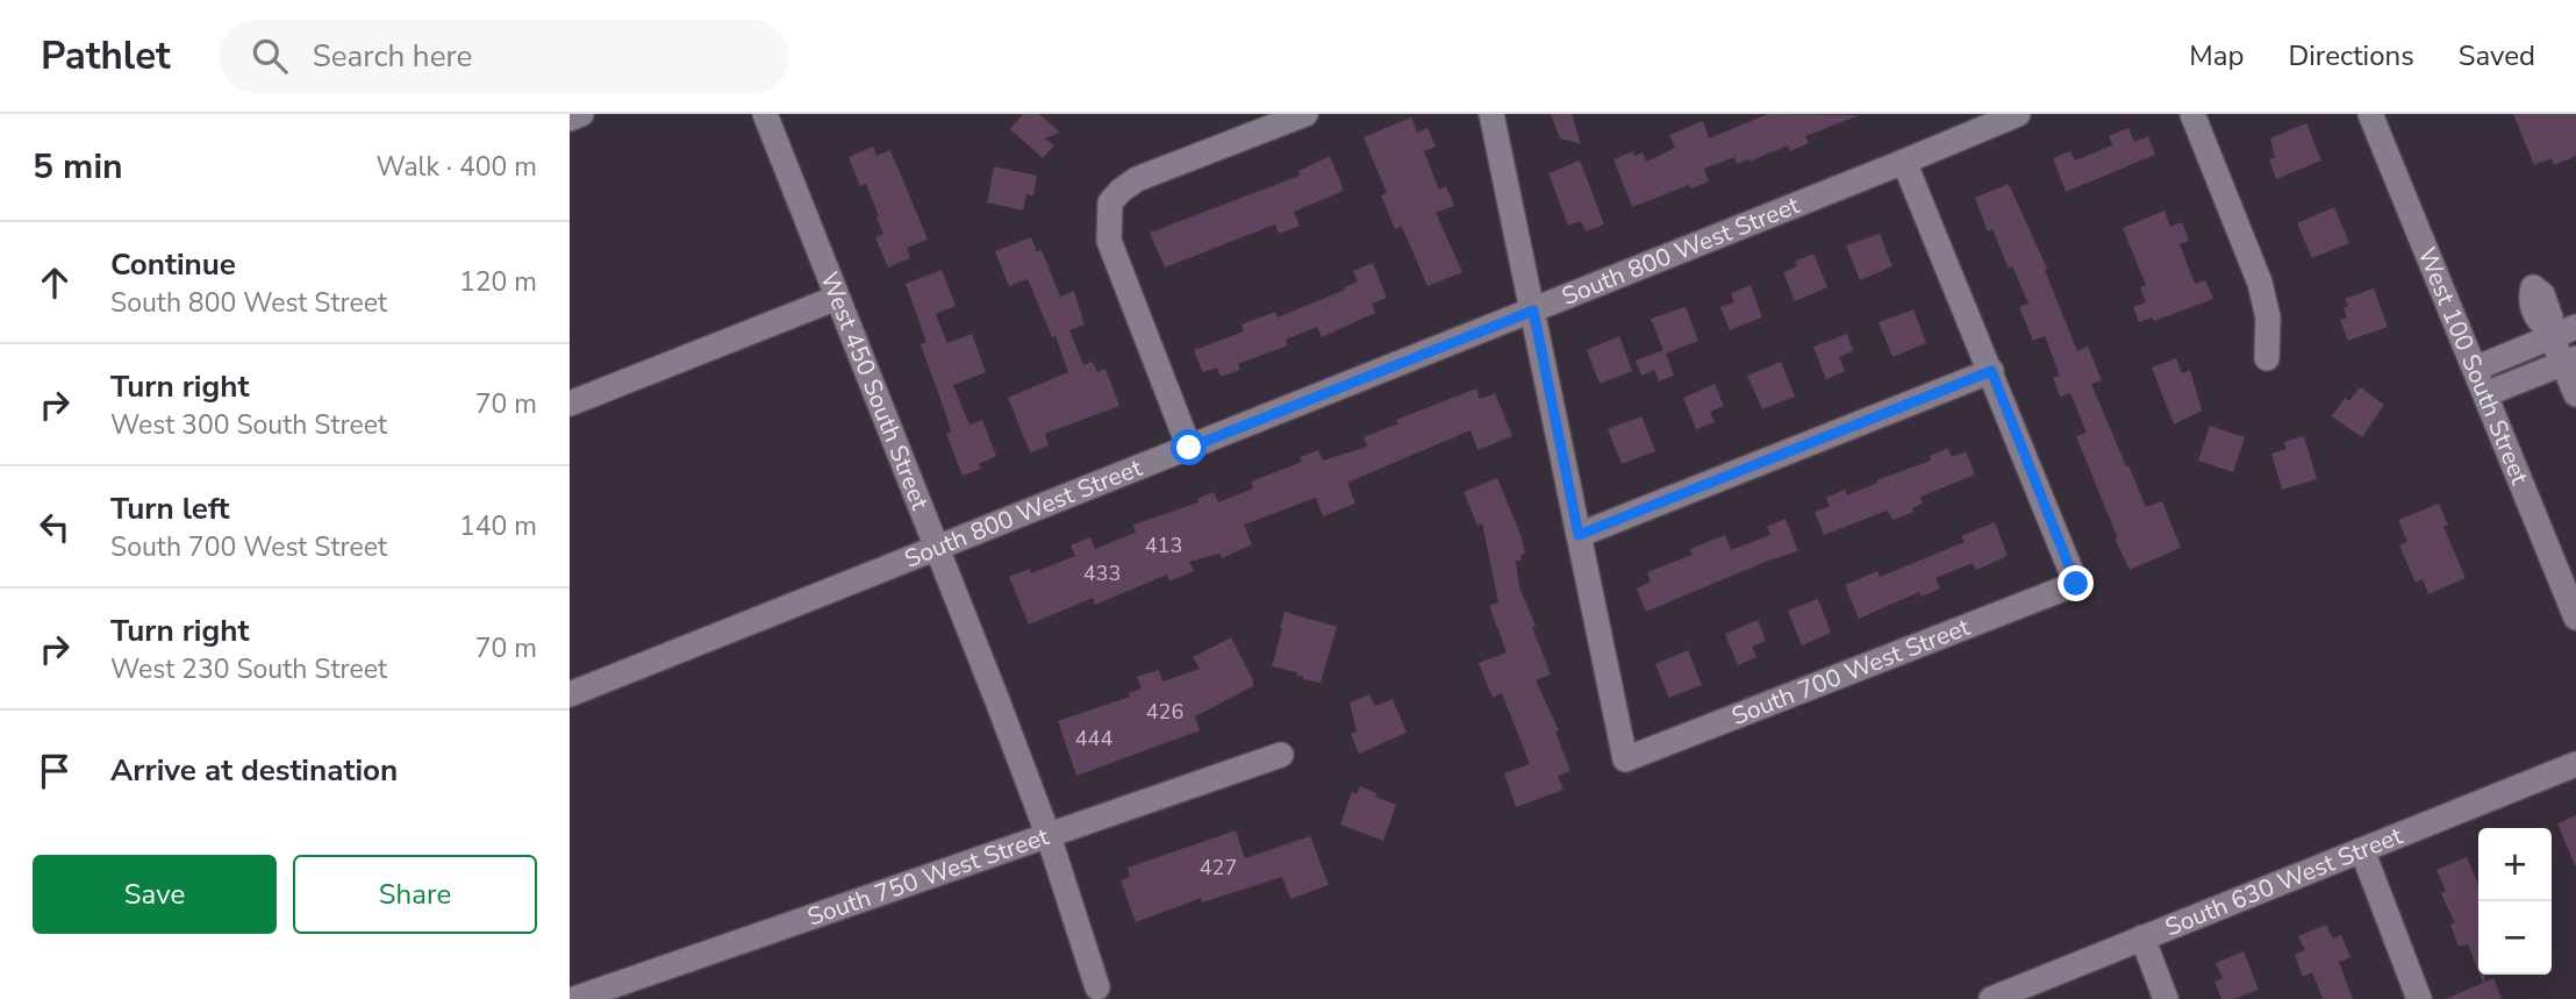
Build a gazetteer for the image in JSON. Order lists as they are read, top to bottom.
{
  "streets": {
    "street": [
      "South 800 West Street",
      "West 100 South Street",
      "West 450 South Street",
      "South 700 West Street",
      "South 750 West Street",
      "South 630 West Street"
    ]
  },
  "crossings": [
    ["South 800 West Street", "West 450 South Street"],
    ["West 450 South Street", "South 750 West Street"]
  ],
  "house_numbers": [
    "413",
    "433",
    "426",
    "444",
    "427"
  ],
  "page": {
    "header": "Pathlet",
    "search": "Search here",
    "nav": ["Map", "Directions", "Saved"],
    "heading": ["5 min", "Walk · 400 m"],
    "list": [
      ["Continue", "South 800 West Street", "120 m"],
      ["Turn right", "West 300 South Street", "70 m"],
      ["Turn left", "South 700 West Street", "140 m"],
      ["Turn right", "West 230 South Street", "70 m"],
      "Arrive at destination"
    ],
    "map_buttons": ["+", "−"],
    "buttons": ["Save", "Share"]
  }
}
